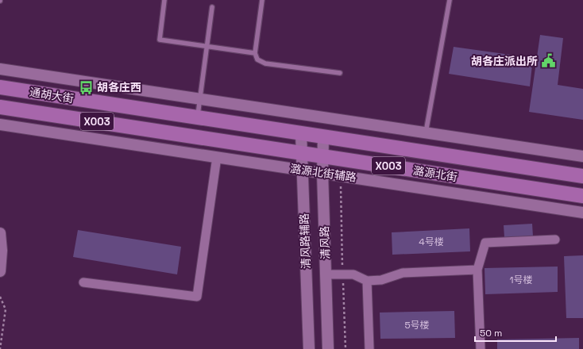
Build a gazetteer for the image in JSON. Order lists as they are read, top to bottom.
{
  "streets": {
    "main road": ["通胡大街", "X003", "潞源北街"],
    "street": ["潞源北街辅路", "清风路辅路", "清风路"]
  },
  "crossings": [
    ["通胡大街", "潞源北街"],
    ["潞源北街辅路", "清风路辅路"],
    ["潞源北街辅路", "清风路"],
    ["潞源北街", "清风路辅路"],
    ["潞源北街", "清风路"]
  ],
  "places": {
    "public building": ["胡各庄派出所"],
    "bus stop": ["胡各庄西"]
  },
  "house_numbers": ["4号楼", "1号楼", "5号楼"],
  "scale_bar": "50 m"
}
